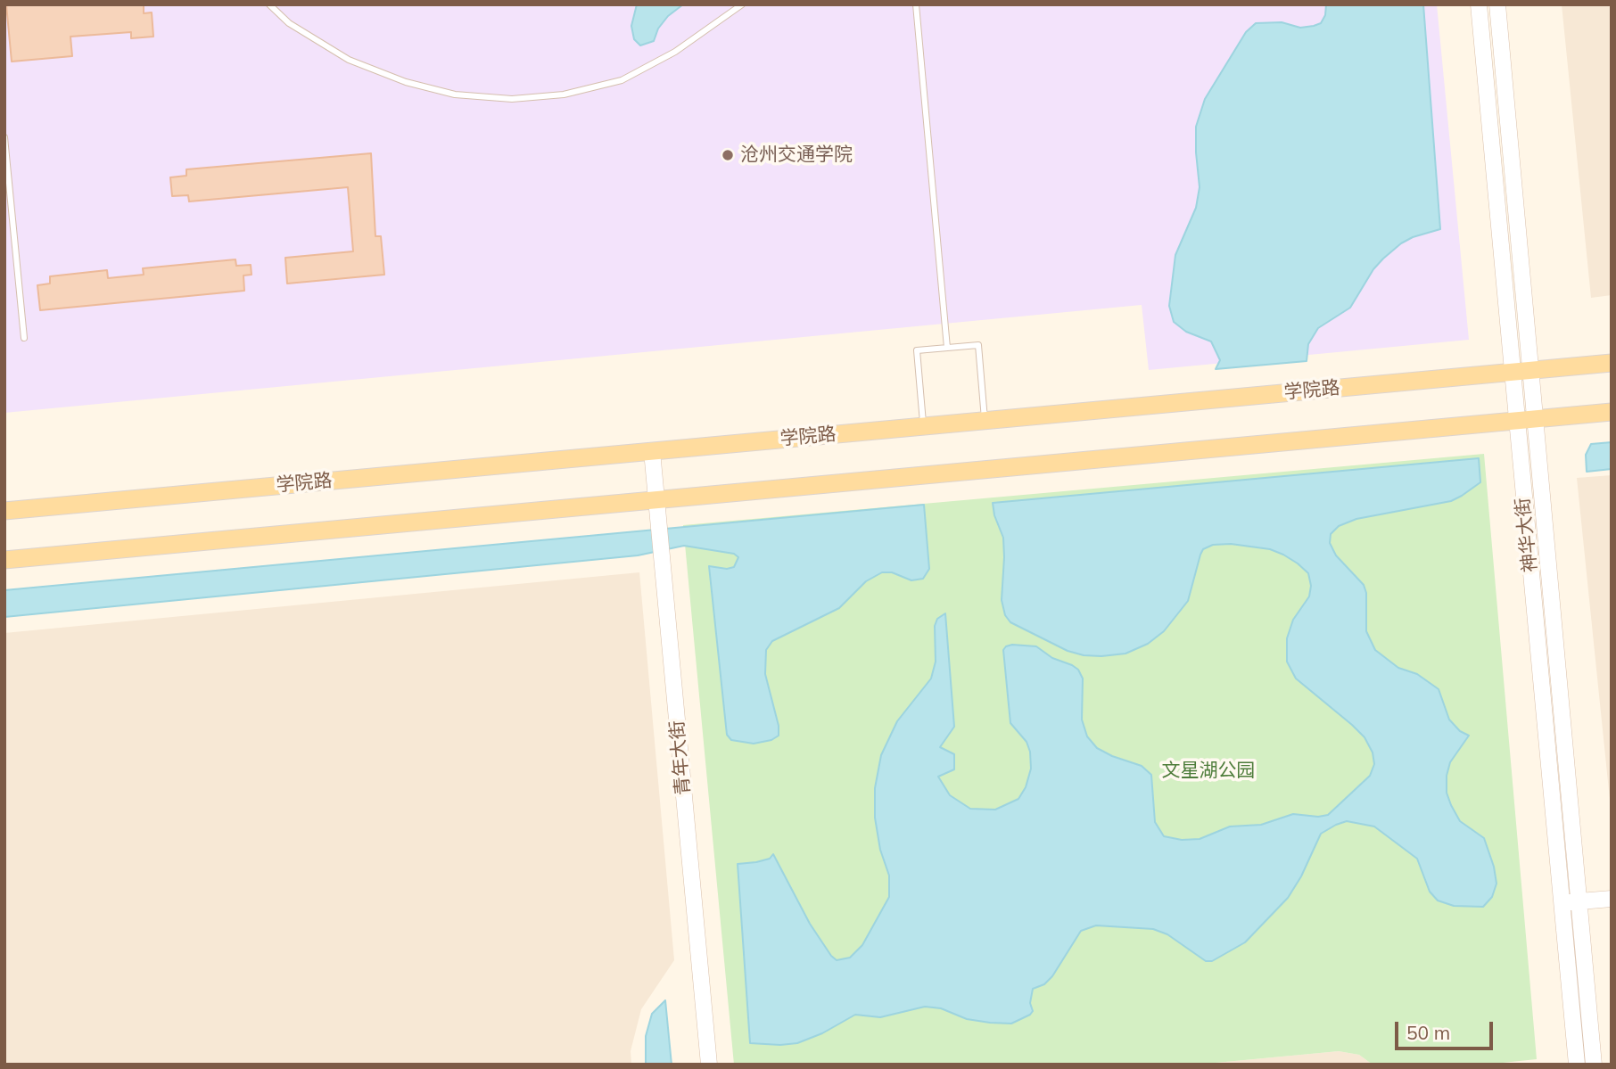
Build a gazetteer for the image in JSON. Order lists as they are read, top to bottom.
{
  "streets": {
    "main road": ["学院路", "神华大街", "青年大街"]
  },
  "crossings": [
    ["学院路", "神华大街"],
    ["学院路", "青年大街"]
  ],
  "parks": ["文星湖公园"],
  "places": ["沧州交通学院"],
  "scale_bar": "50 m"
}
